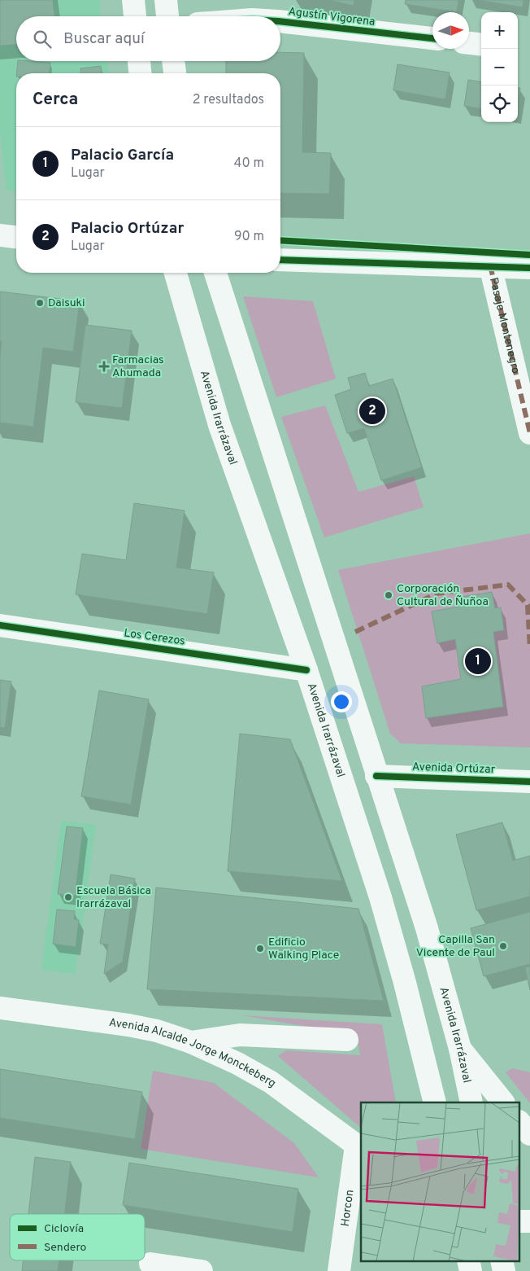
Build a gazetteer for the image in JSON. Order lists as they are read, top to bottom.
{
  "streets": {
    "main road": [
      "Agustín Vigorena",
      "Pasaje Montenegro",
      "Avenida Irarrázaval",
      "Los Cerezos",
      "Avenida Ortúzar",
      "Avenida Alcalde Jorge Monckeberg",
      "Horcon"
    ]
  },
  "crossings": [
    ["Avenida Irarrázaval", "Los Cerezos"],
    ["Avenida Irarrázaval", "Avenida Ortúzar"],
    ["Avenida Alcalde Jorge Monckeberg", "Horcon"]
  ],
  "places": {
    "other": [
      "Daisuki",
      "Corporación Cultural de Ñuñoa",
      "Escuela Básica Irarrázaval",
      "Capilla San Vicente de Paul",
      "Edificio Walking Place"
    ],
    "health": ["Farmacias Ahumada"]
  },
  "legend": ["Ciclovía", "Sendero"],
  "north": "right",
  "page": {
    "map_buttons": ["+", "−"],
    "search": "Buscar aquí",
    "heading": ["Cerca", "2 resultados"],
    "list": [
      {
        "mark": "1",
        "name": "Palacio García",
        "note": "Lugar",
        "value": "40 m"
      },
      {
        "mark": "2",
        "name": "Palacio Ortúzar",
        "note": "Lugar",
        "value": "90 m"
      }
    ],
    "pins": ["2", "1"]
  }
}
